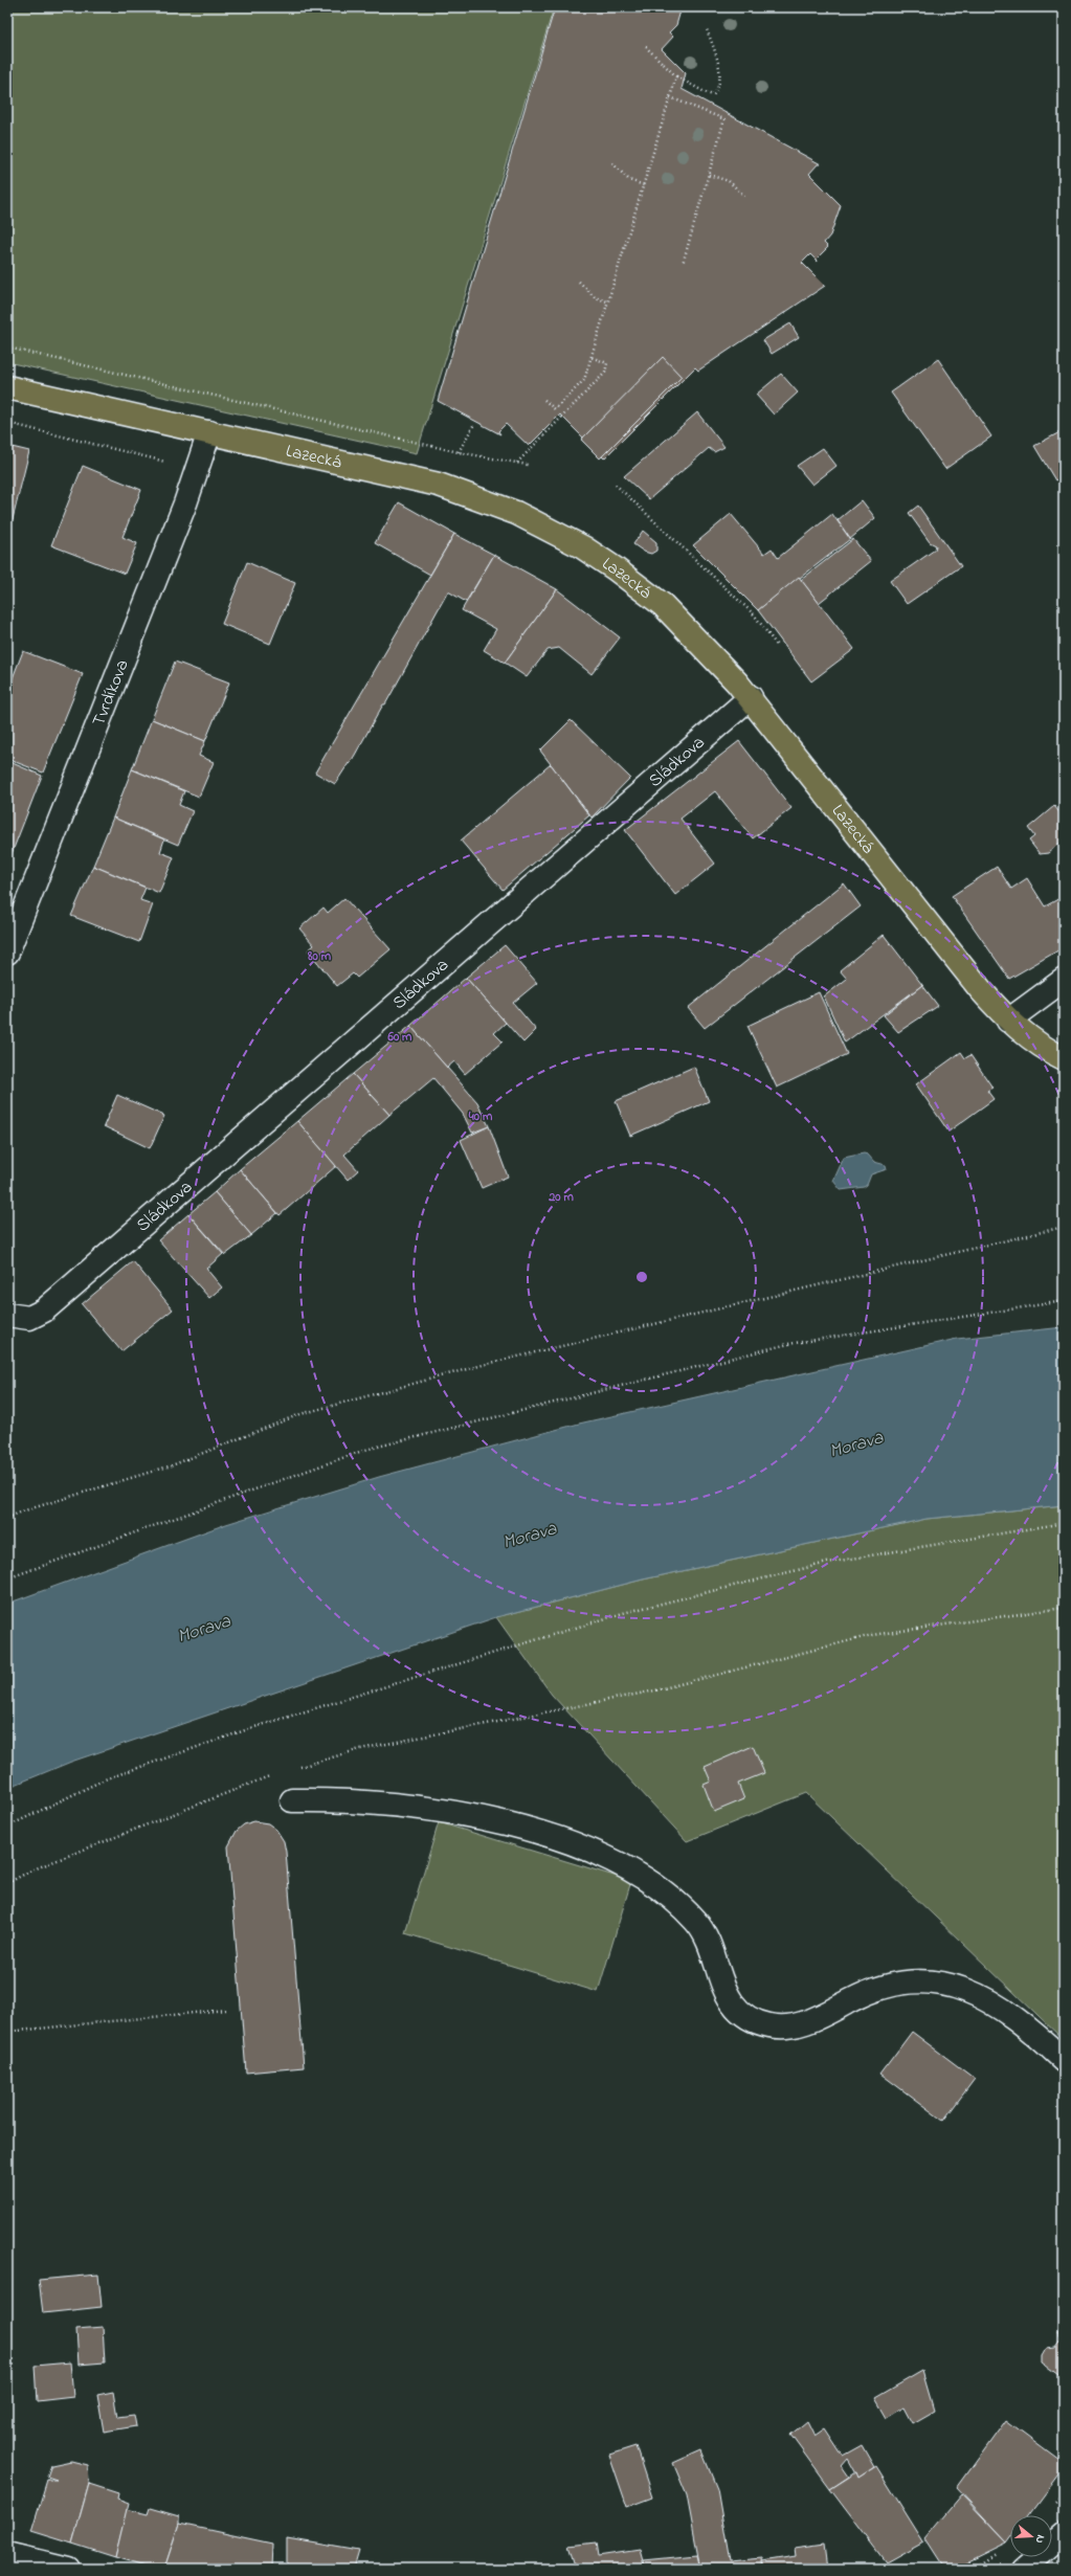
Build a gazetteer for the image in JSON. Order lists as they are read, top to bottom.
{
  "streets": {
    "main road": ["Lazecká"],
    "street": ["Tvrdíkova", "Sládkova"]
  },
  "crossings": [
    ["Lazecká", "Tvrdíkova"],
    ["Lazecká", "Sládkova"]
  ],
  "water": ["Morava"],
  "north": "right",
  "rings": [
    "80 m",
    "60 m",
    "40 m",
    "20 m"
  ]
}
